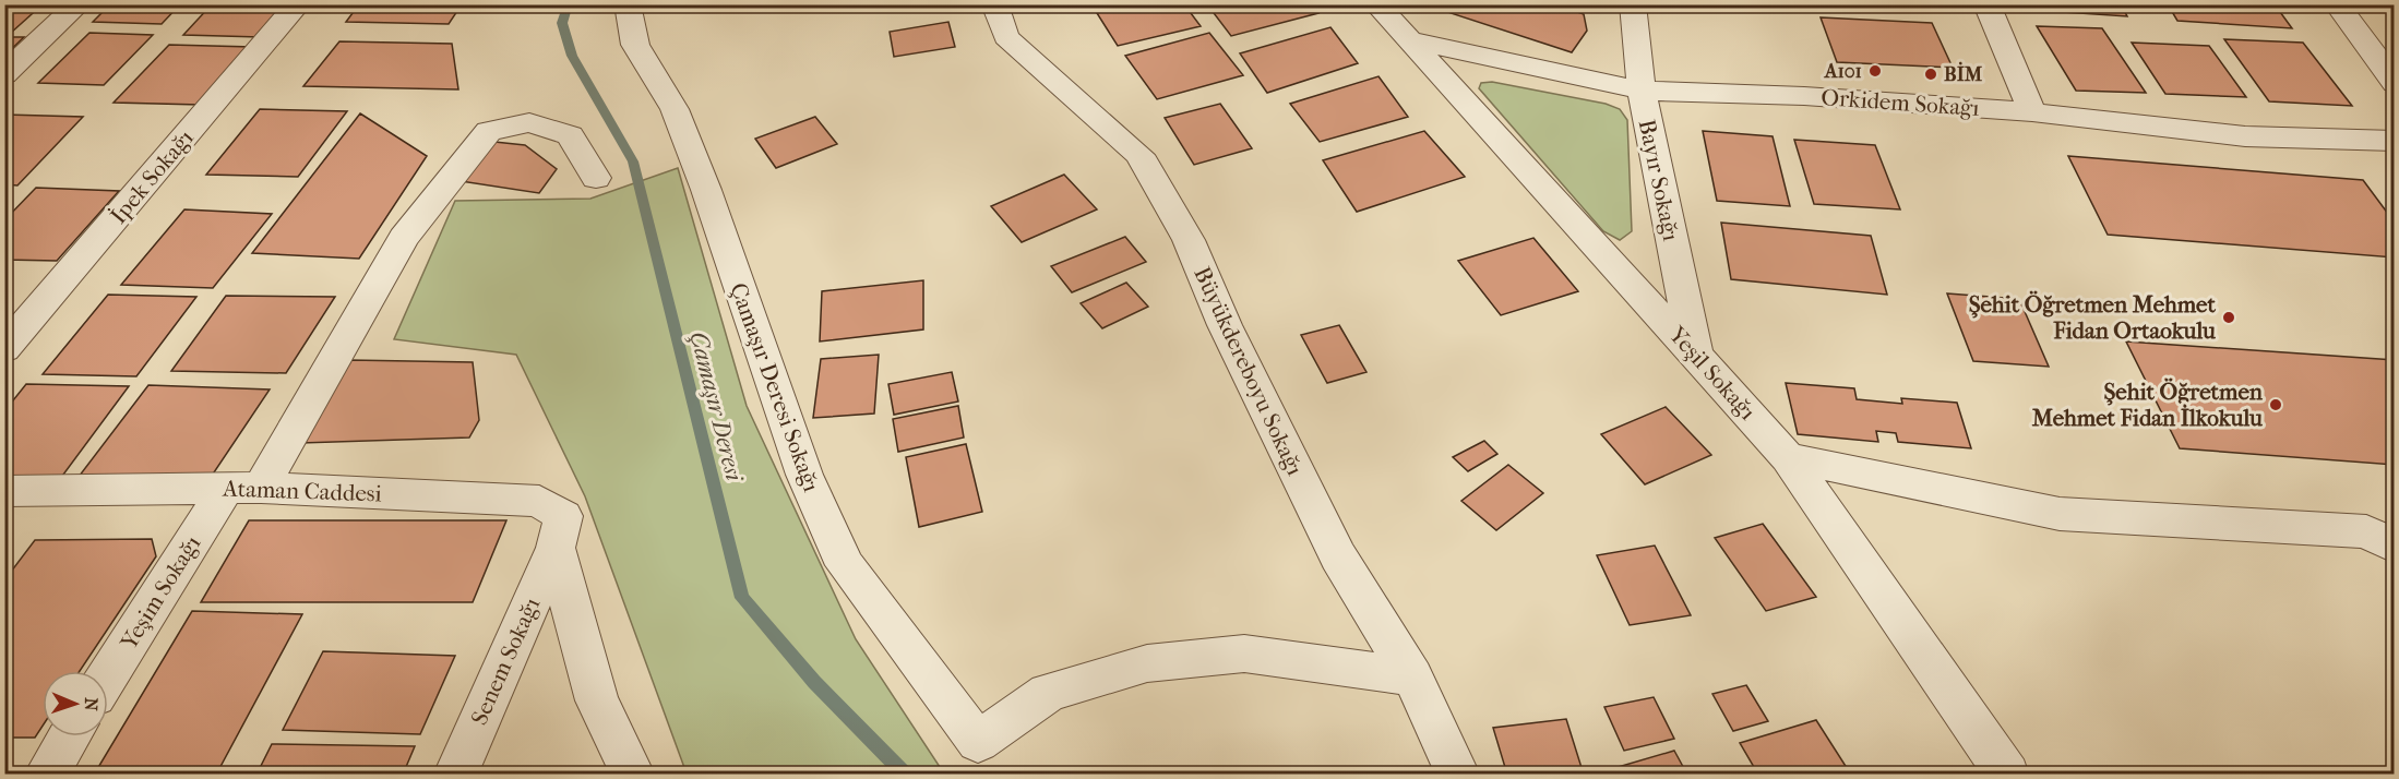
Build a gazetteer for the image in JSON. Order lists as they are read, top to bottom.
{
  "streets": {
    "street": [
      "Orkidem Sokağı",
      "İpek Sokağı",
      "Bayır Sokağı",
      "Büyükdereboyu Sokağı",
      "Yeşil Sokağı",
      "Çamaşır Deresi Sokağı",
      "Ataman Caddesi",
      "Yeşim Sokağı",
      "Senem Sokağı"
    ]
  },
  "crossings": [
    ["Orkidem Sokağı", "Bayır Sokağı"],
    ["Orkidem Sokağı", "Yeşil Sokağı"],
    ["Bayır Sokağı", "Yeşil Sokağı"],
    ["Büyükdereboyu Sokağı", "Çamaşır Deresi Sokağı"],
    ["Ataman Caddesi", "Yeşim Sokağı"],
    ["Ataman Caddesi", "Senem Sokağı"]
  ],
  "water": ["Çamaşır Deresi"],
  "places": [
    "A101",
    "BİM",
    "Şehit Öğretmen Mehmet Fidan Ortaokulu",
    "Şehit Öğretmen Mehmet Fidan İlkokulu"
  ],
  "north": "right"
}
